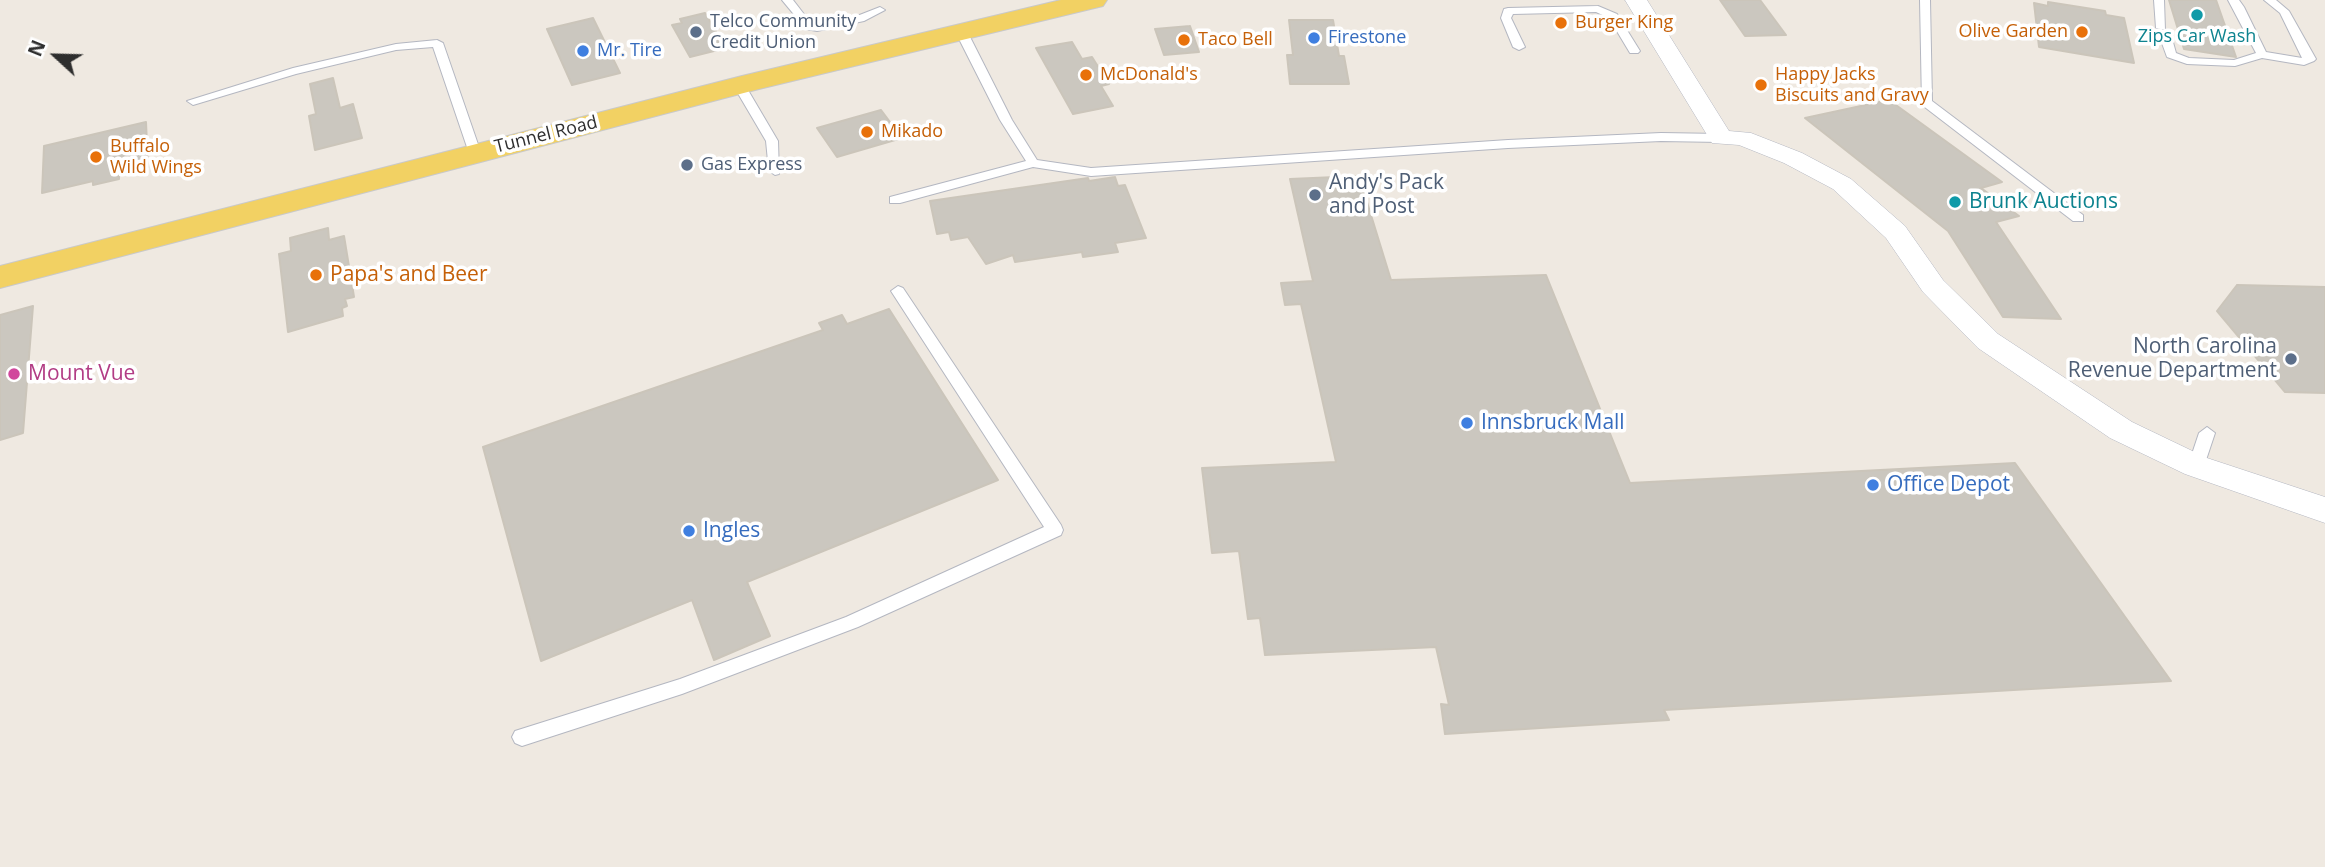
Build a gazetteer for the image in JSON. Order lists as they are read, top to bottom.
{
  "streets": {
    "main road": ["Tunnel Road"]
  },
  "places": [
    "Zips Car Wash",
    "Burger King",
    "Telco Community Credit Union",
    "Olive Garden",
    "Firestone",
    "Taco Bell",
    "Mr. Tire",
    "McDonald's",
    "Happy Jacks Biscuits and Gravy",
    "Mikado",
    "Buffalo Wild Wings",
    "Gas Express",
    "Andy's Pack and Post",
    "Brunk Auctions",
    "Papa's and Beer",
    "North Carolina Revenue Department",
    "Mount Vue",
    "Innsbruck Mall",
    "Office Depot",
    "Ingles"
  ],
  "north": "left"
}
